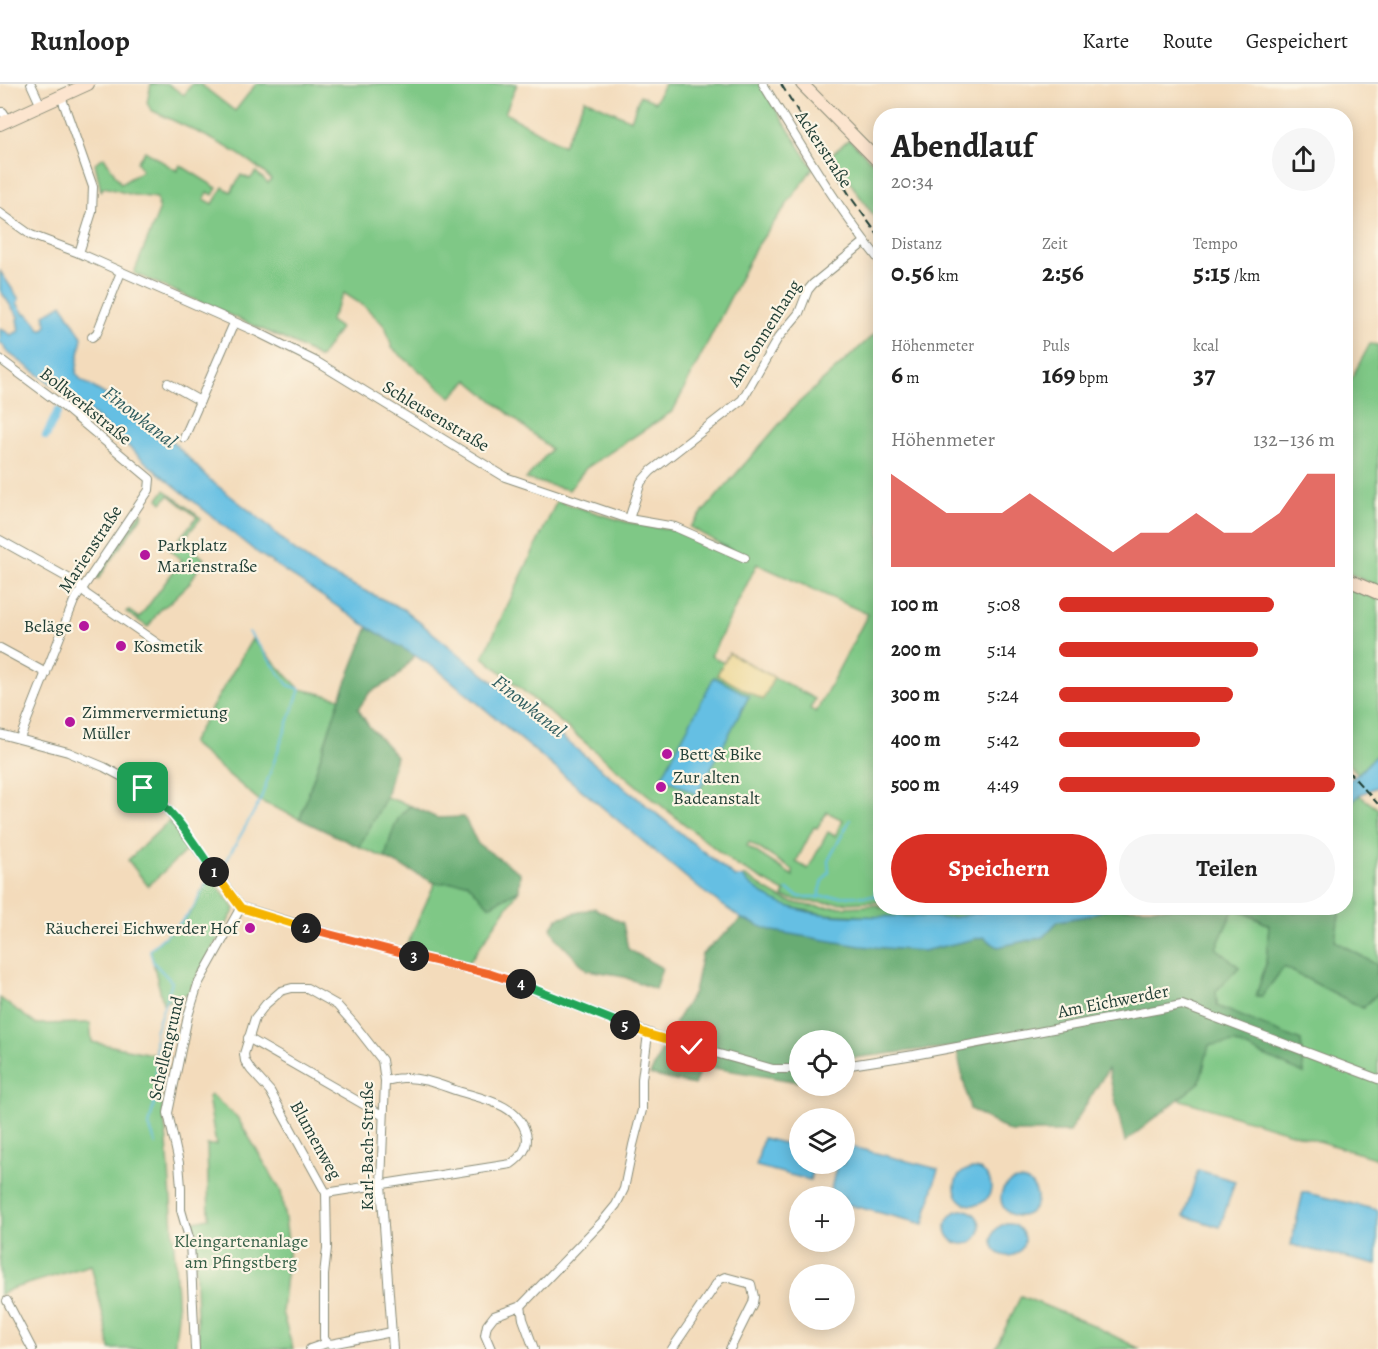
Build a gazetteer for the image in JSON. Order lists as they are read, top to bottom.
{
  "streets": {
    "street": [
      "Ackerstraße",
      "Am Sonnenhang",
      "Bollwerkstraße",
      "Schleusenstraße",
      "Marienstraße",
      "Am Eichwerder",
      "Schellengrund",
      "Blumenweg",
      "Karl-Bach-Straße"
    ]
  },
  "crossings": [
    ["Am Sonnenhang", "Schleusenstraße"],
    ["Bollwerkstraße", "Marienstraße"],
    ["Blumenweg", "Karl-Bach-Straße"]
  ],
  "water": ["Finowkanal"],
  "parks": ["Kleingartenanlage am Pfingstberg"],
  "places": [
    "Parkplatz Marienstraße",
    "Beläge",
    "Kosmetik",
    "Zimmervermietung Müller",
    "Bett & Bike",
    "Zur alten Badeanstalt",
    "Räucherei Eichwerder Hof"
  ],
  "page": {
    "header": "Runloop",
    "nav": ["Karte", "Route", "Gespeichert"],
    "heading": ["Abendlauf", "20:34"],
    "stats": [
      ["Distanz", "0.56 km"],
      ["Zeit", "2:56"],
      ["Tempo", "5:15 /km"],
      ["Höhenmeter", "6 m"],
      ["Puls", "169 bpm"],
      ["kcal", "37"]
    ],
    "chart": ["Höhenmeter", "132–136 m"],
    "list": [
      {
        "name": "100 m",
        "note": "5:08"
      },
      {
        "name": "200 m",
        "note": "5:14"
      },
      {
        "name": "300 m",
        "note": "5:24"
      },
      {
        "name": "400 m",
        "note": "5:42"
      },
      {
        "name": "500 m",
        "note": "4:49"
      }
    ],
    "buttons": ["Speichern", "Teilen"],
    "pins": [
      "1",
      "2",
      "3",
      "4",
      "5"
    ],
    "map_buttons": ["+", "−"]
  }
}
